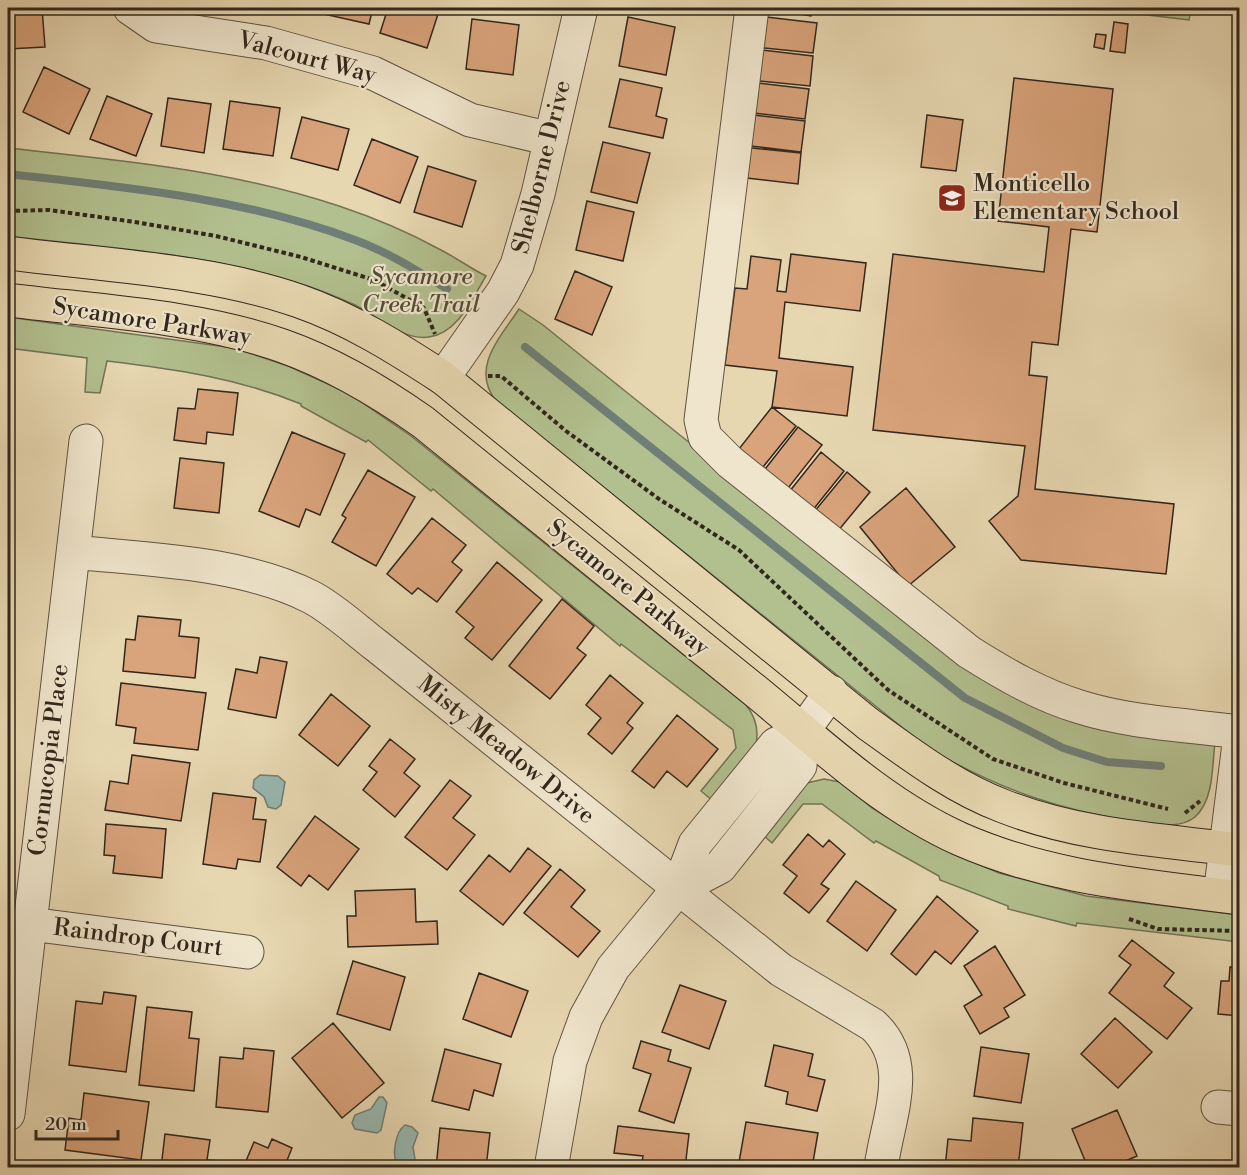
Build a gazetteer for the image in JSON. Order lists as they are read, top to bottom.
{
  "streets": {
    "main road": ["Sycamore Parkway"],
    "street": [
      "Valcourt Way",
      "Shelborne Drive",
      "Misty Meadow Drive",
      "Cornucopia Place",
      "Raindrop Court"
    ]
  },
  "crossings": [
    ["Valcourt Way", "Shelborne Drive"],
    ["Shelborne Drive", "Sycamore Parkway"],
    ["Misty Meadow Drive", "Cornucopia Place"],
    ["Cornucopia Place", "Raindrop Court"]
  ],
  "parks": ["Sycamore Creek Trail"],
  "places": {
    "school or university": ["Monticello Elementary School"]
  },
  "scale_bar": "20 m"
}
